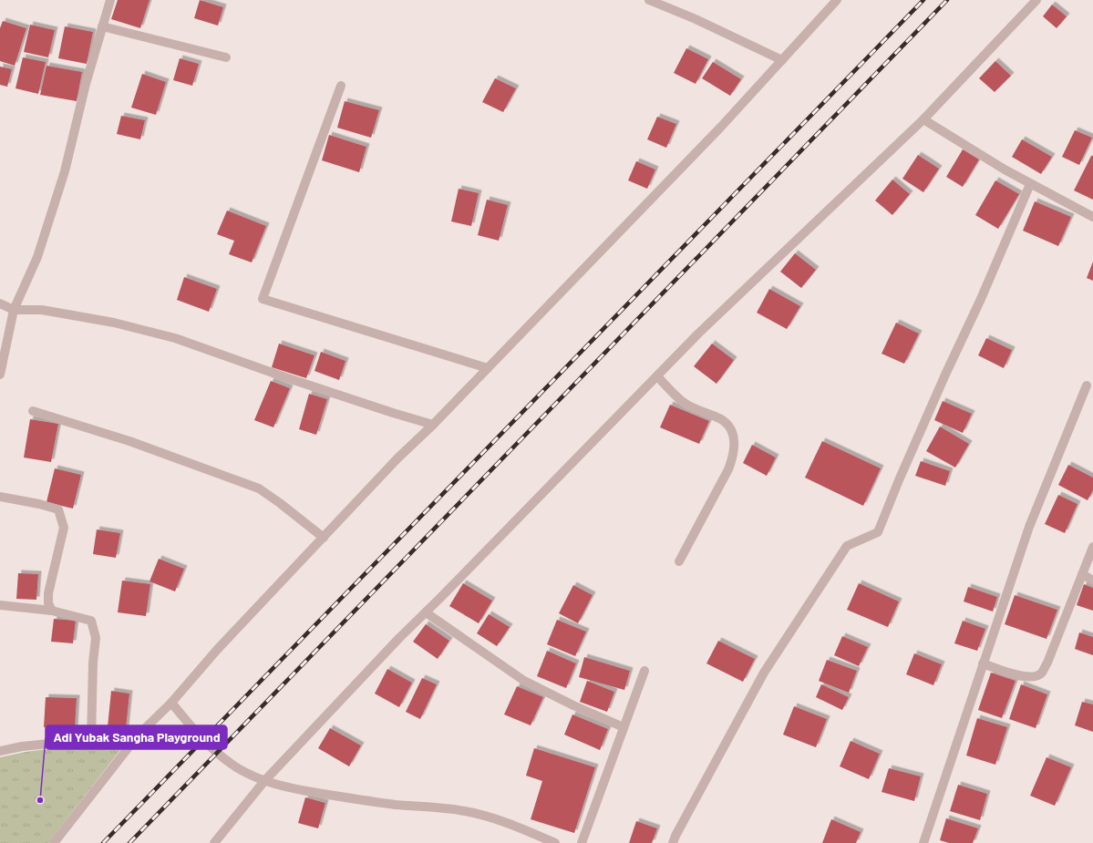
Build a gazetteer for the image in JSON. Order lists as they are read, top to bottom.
{
  "places": ["Adi Yubak Sangha Playground"]
}
